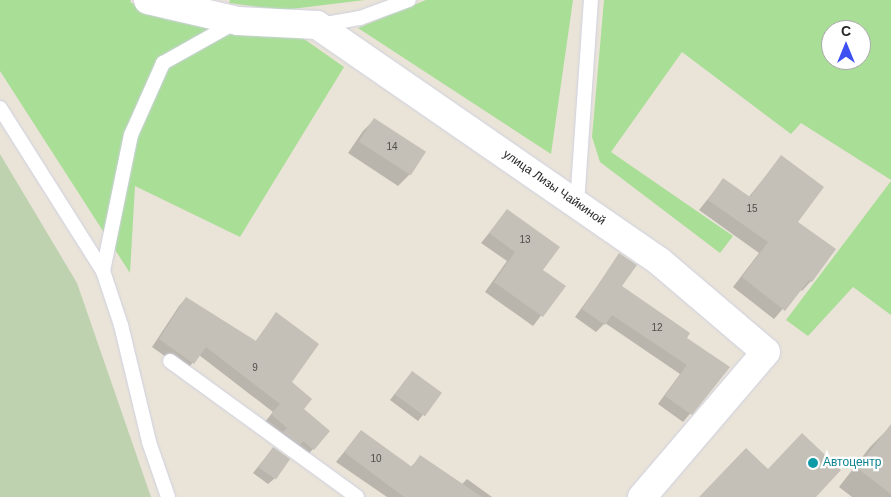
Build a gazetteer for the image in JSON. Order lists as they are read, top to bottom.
{
  "streets": {
    "street": ["улица Лизы Чайкиной"]
  },
  "places": ["Автоцентр"],
  "house_numbers": [
    "14",
    "15",
    "13",
    "12",
    "9",
    "10"
  ],
  "north": "top"
}
